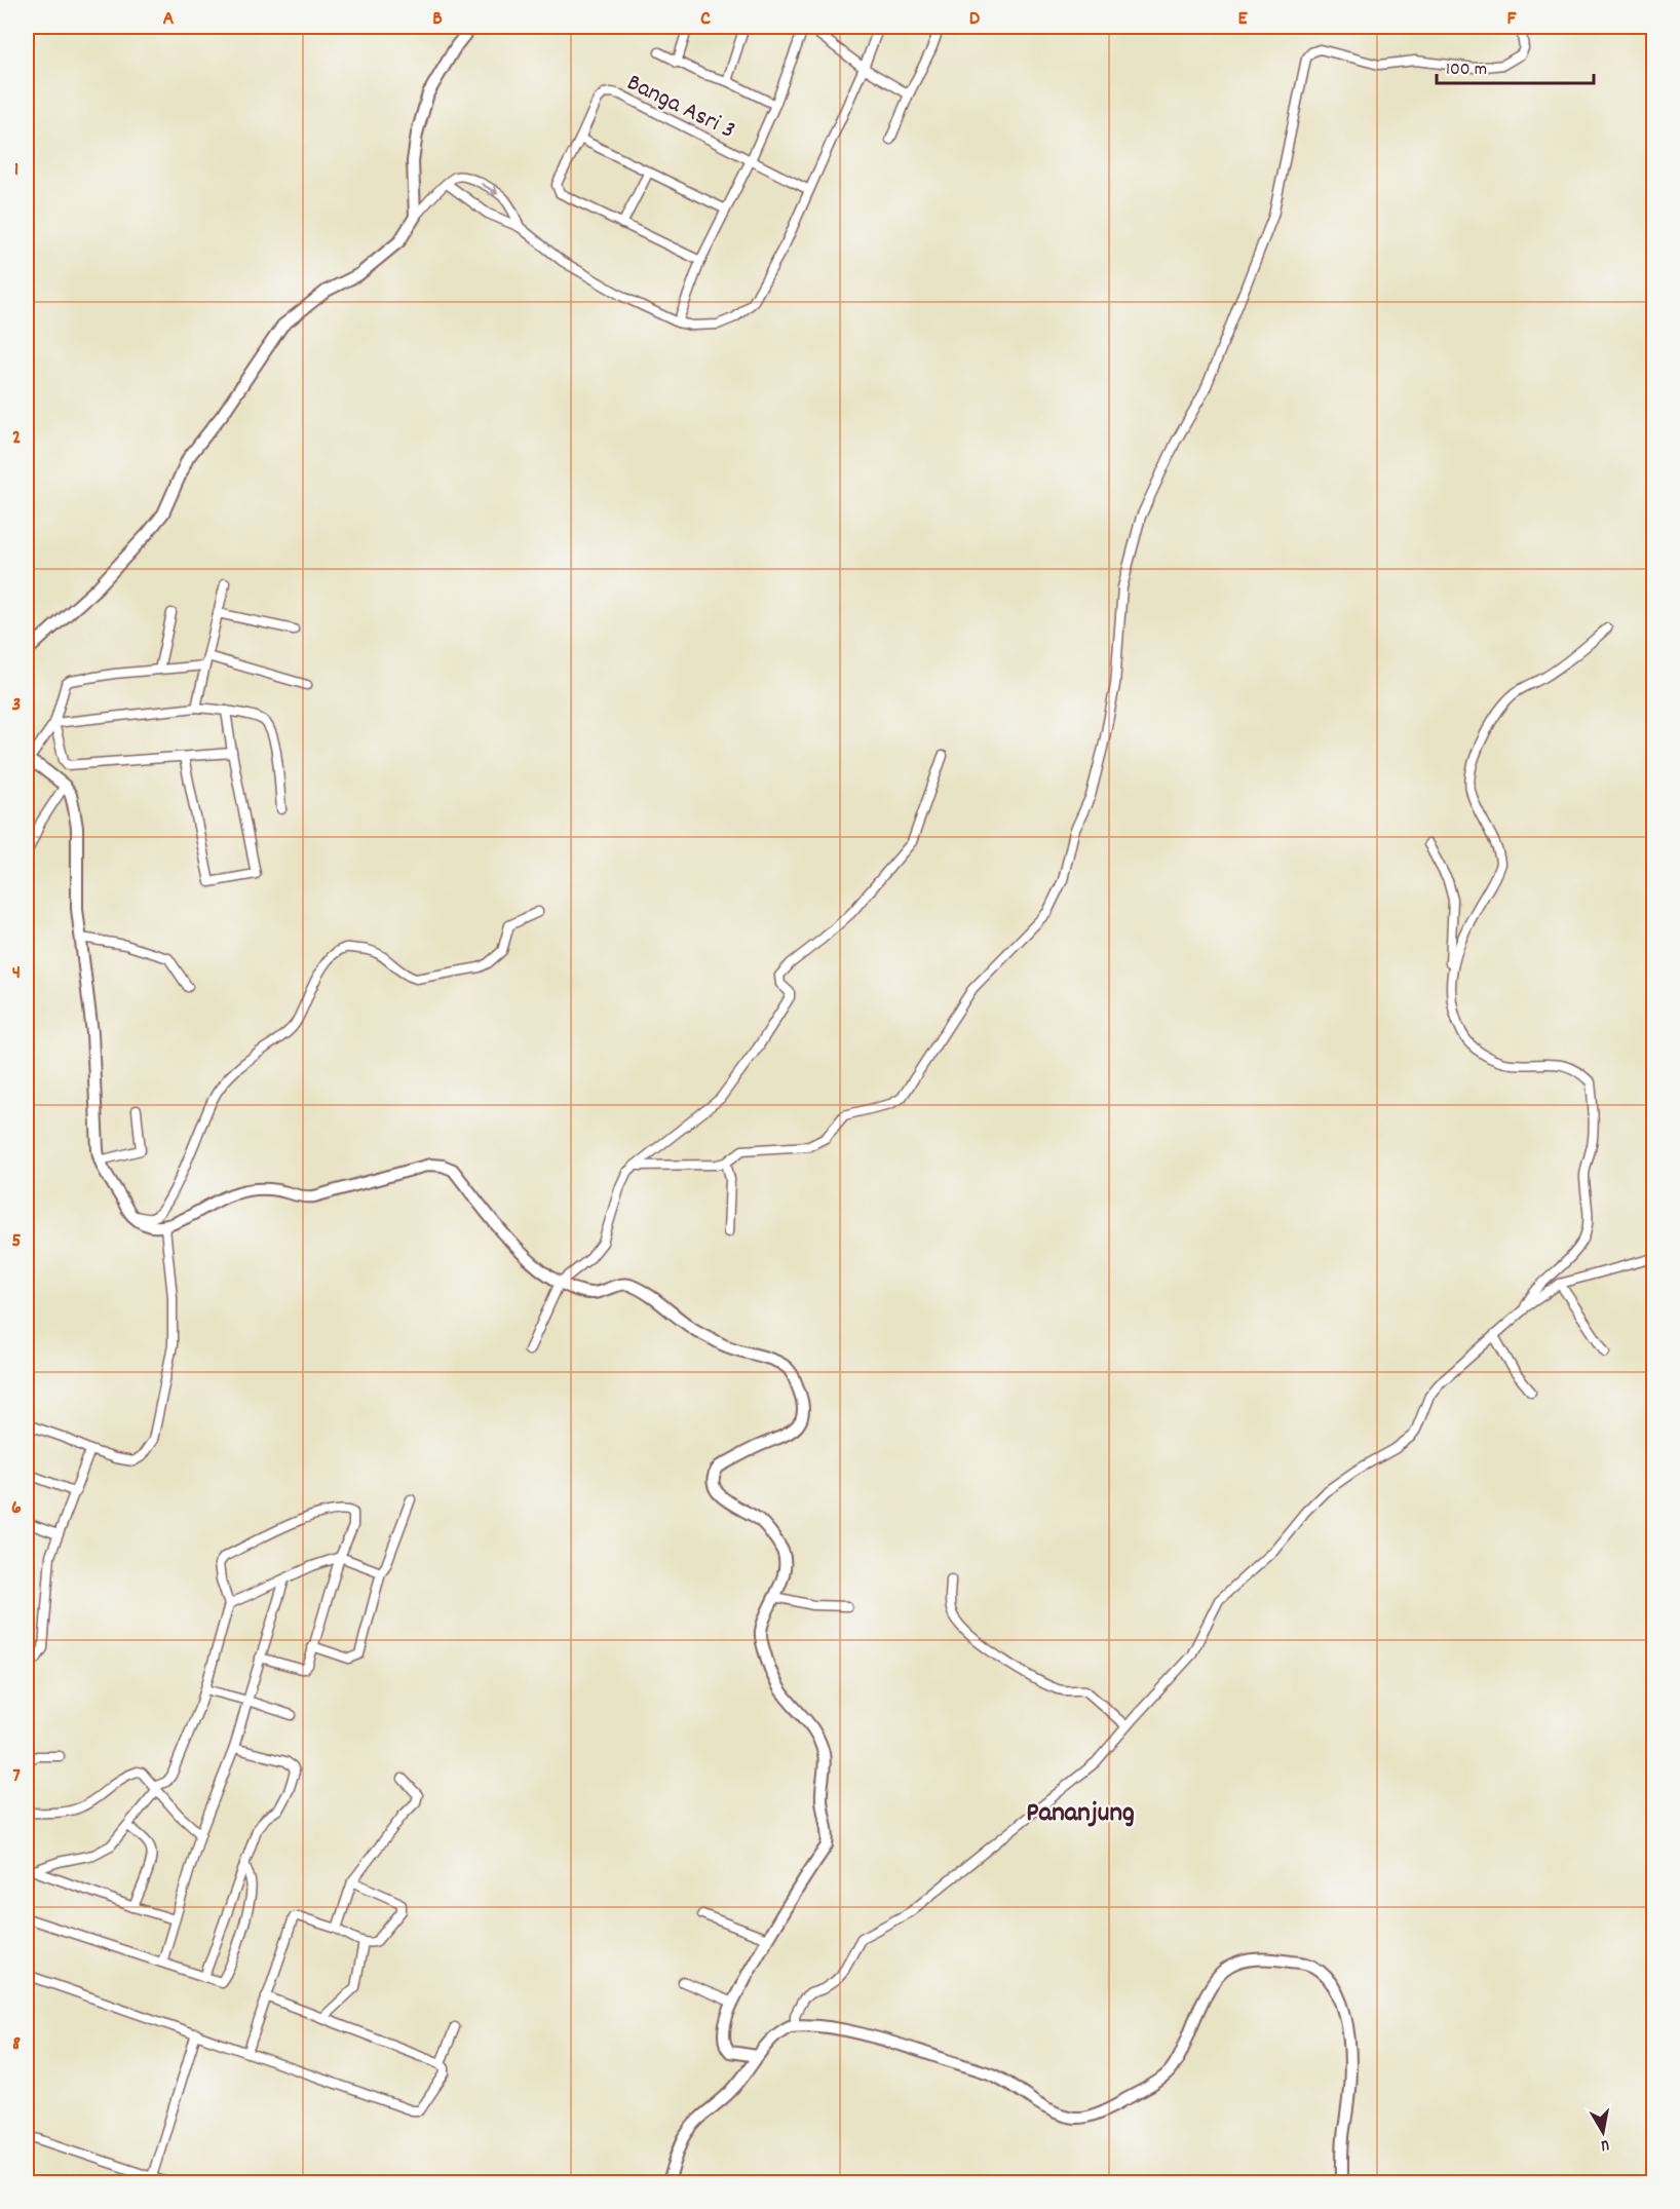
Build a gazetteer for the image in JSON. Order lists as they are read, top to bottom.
{
  "streets": {
    "street": ["Banga Asri 3"]
  },
  "districts": ["Pananjung"],
  "scale_bar": "100 m",
  "north": "bottom",
  "grid": {
    "columns": [
      "A",
      "B",
      "C",
      "D",
      "E",
      "F"
    ],
    "rows": [
      "1",
      "2",
      "3",
      "4",
      "5",
      "6",
      "7",
      "8"
    ]
  }
}
